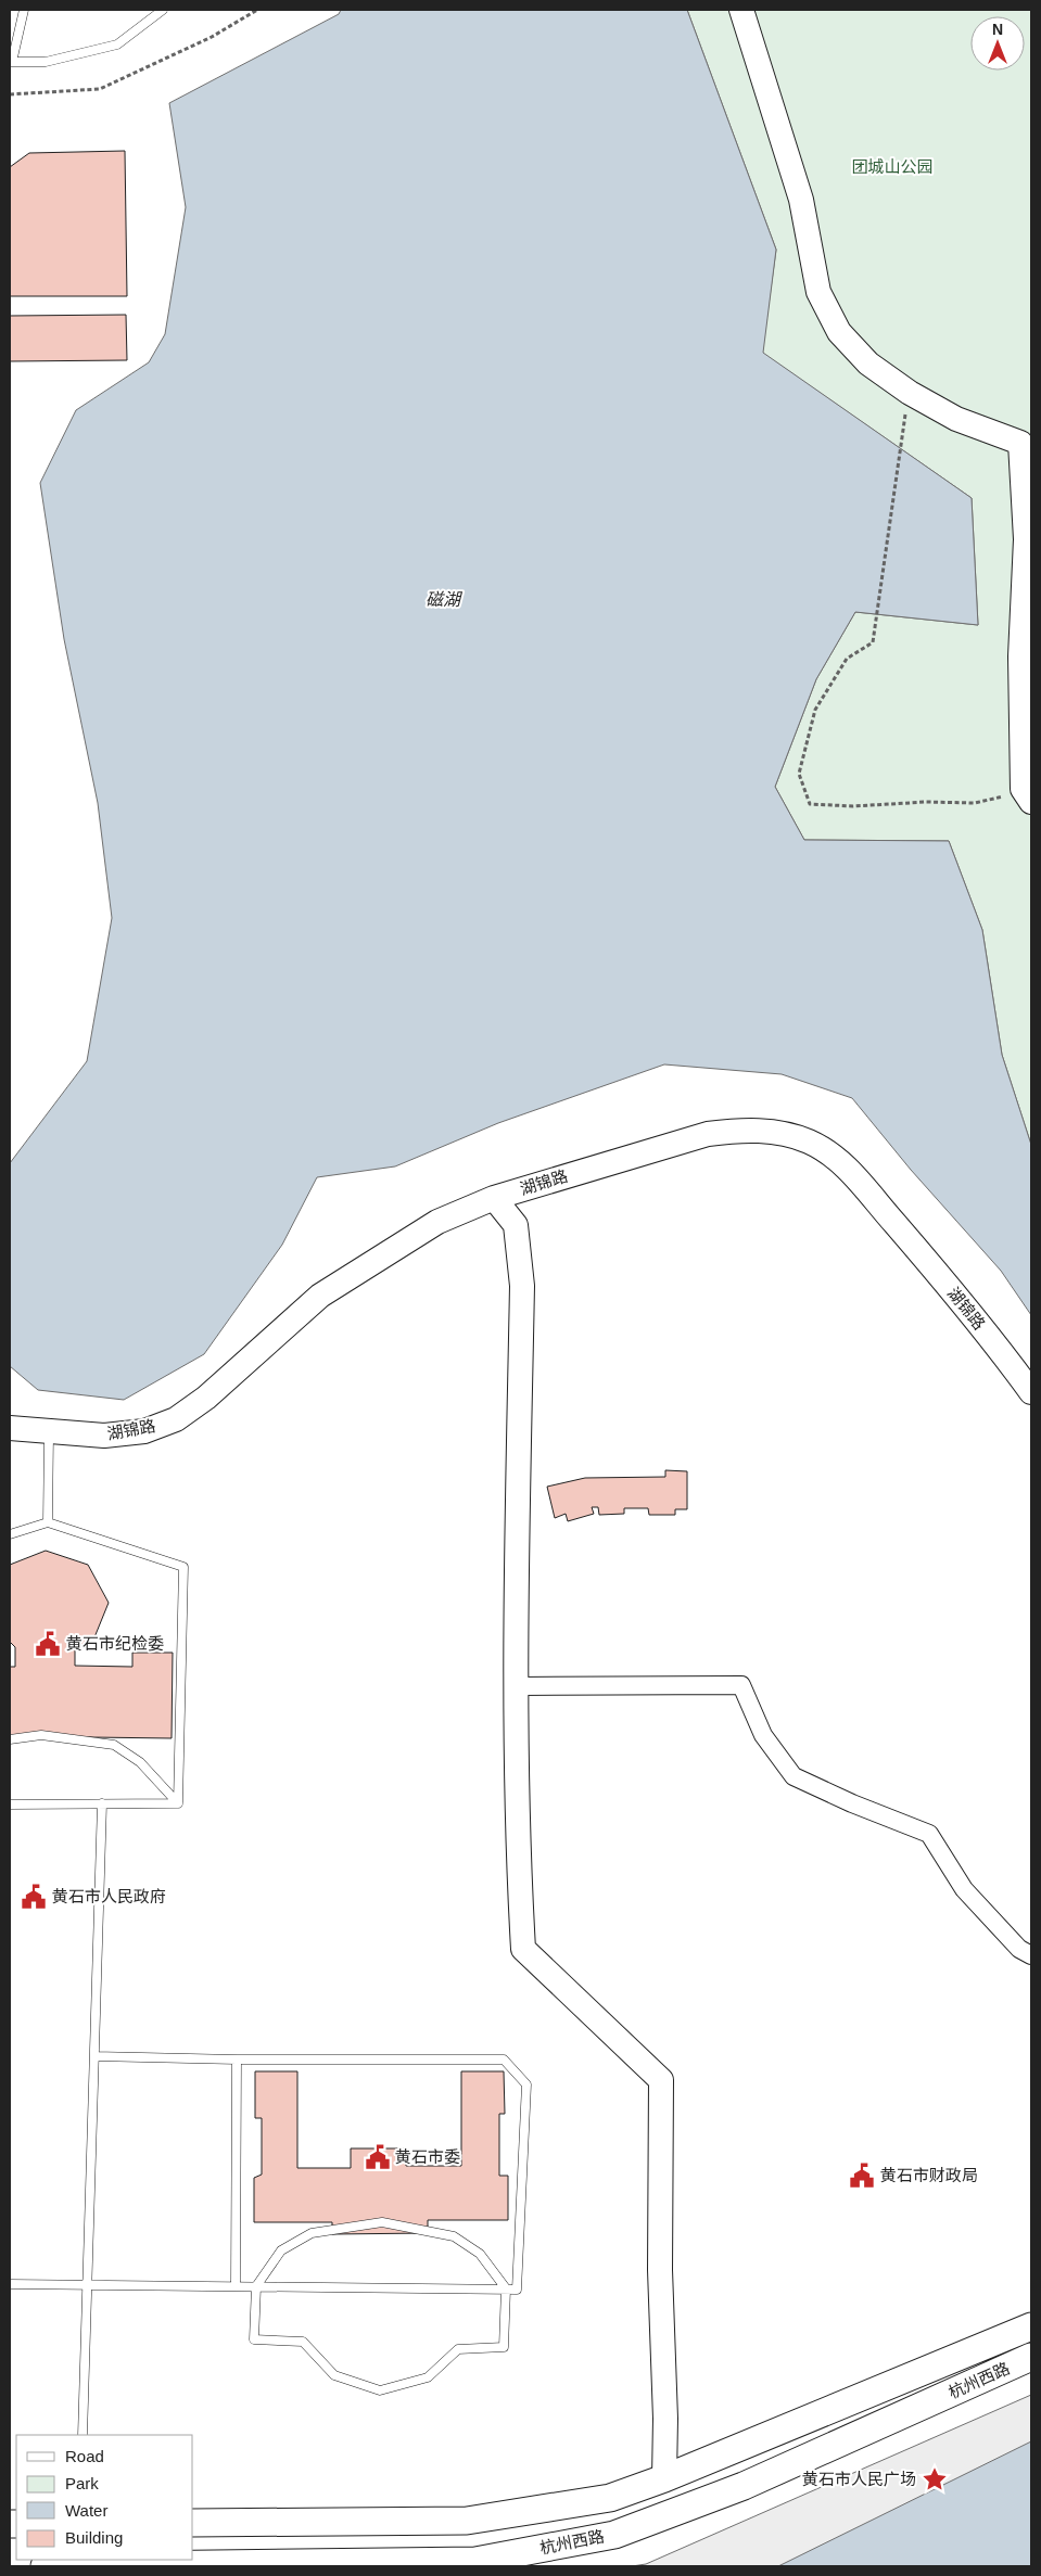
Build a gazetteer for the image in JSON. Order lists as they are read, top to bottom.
{
  "streets": {
    "main road": ["杭州西路"],
    "street": ["湖锦路"]
  },
  "water": ["磁湖"],
  "parks": ["团城山公园"],
  "places": {
    "public building": [
      "黄石市纪检委",
      "黄石市人民政府",
      "黄石市委",
      "黄石市财政局"
    ],
    "place": ["黄石市人民广场"]
  },
  "legend": [
    "Road",
    "Park",
    "Water",
    "Building"
  ],
  "north": "top"
}
